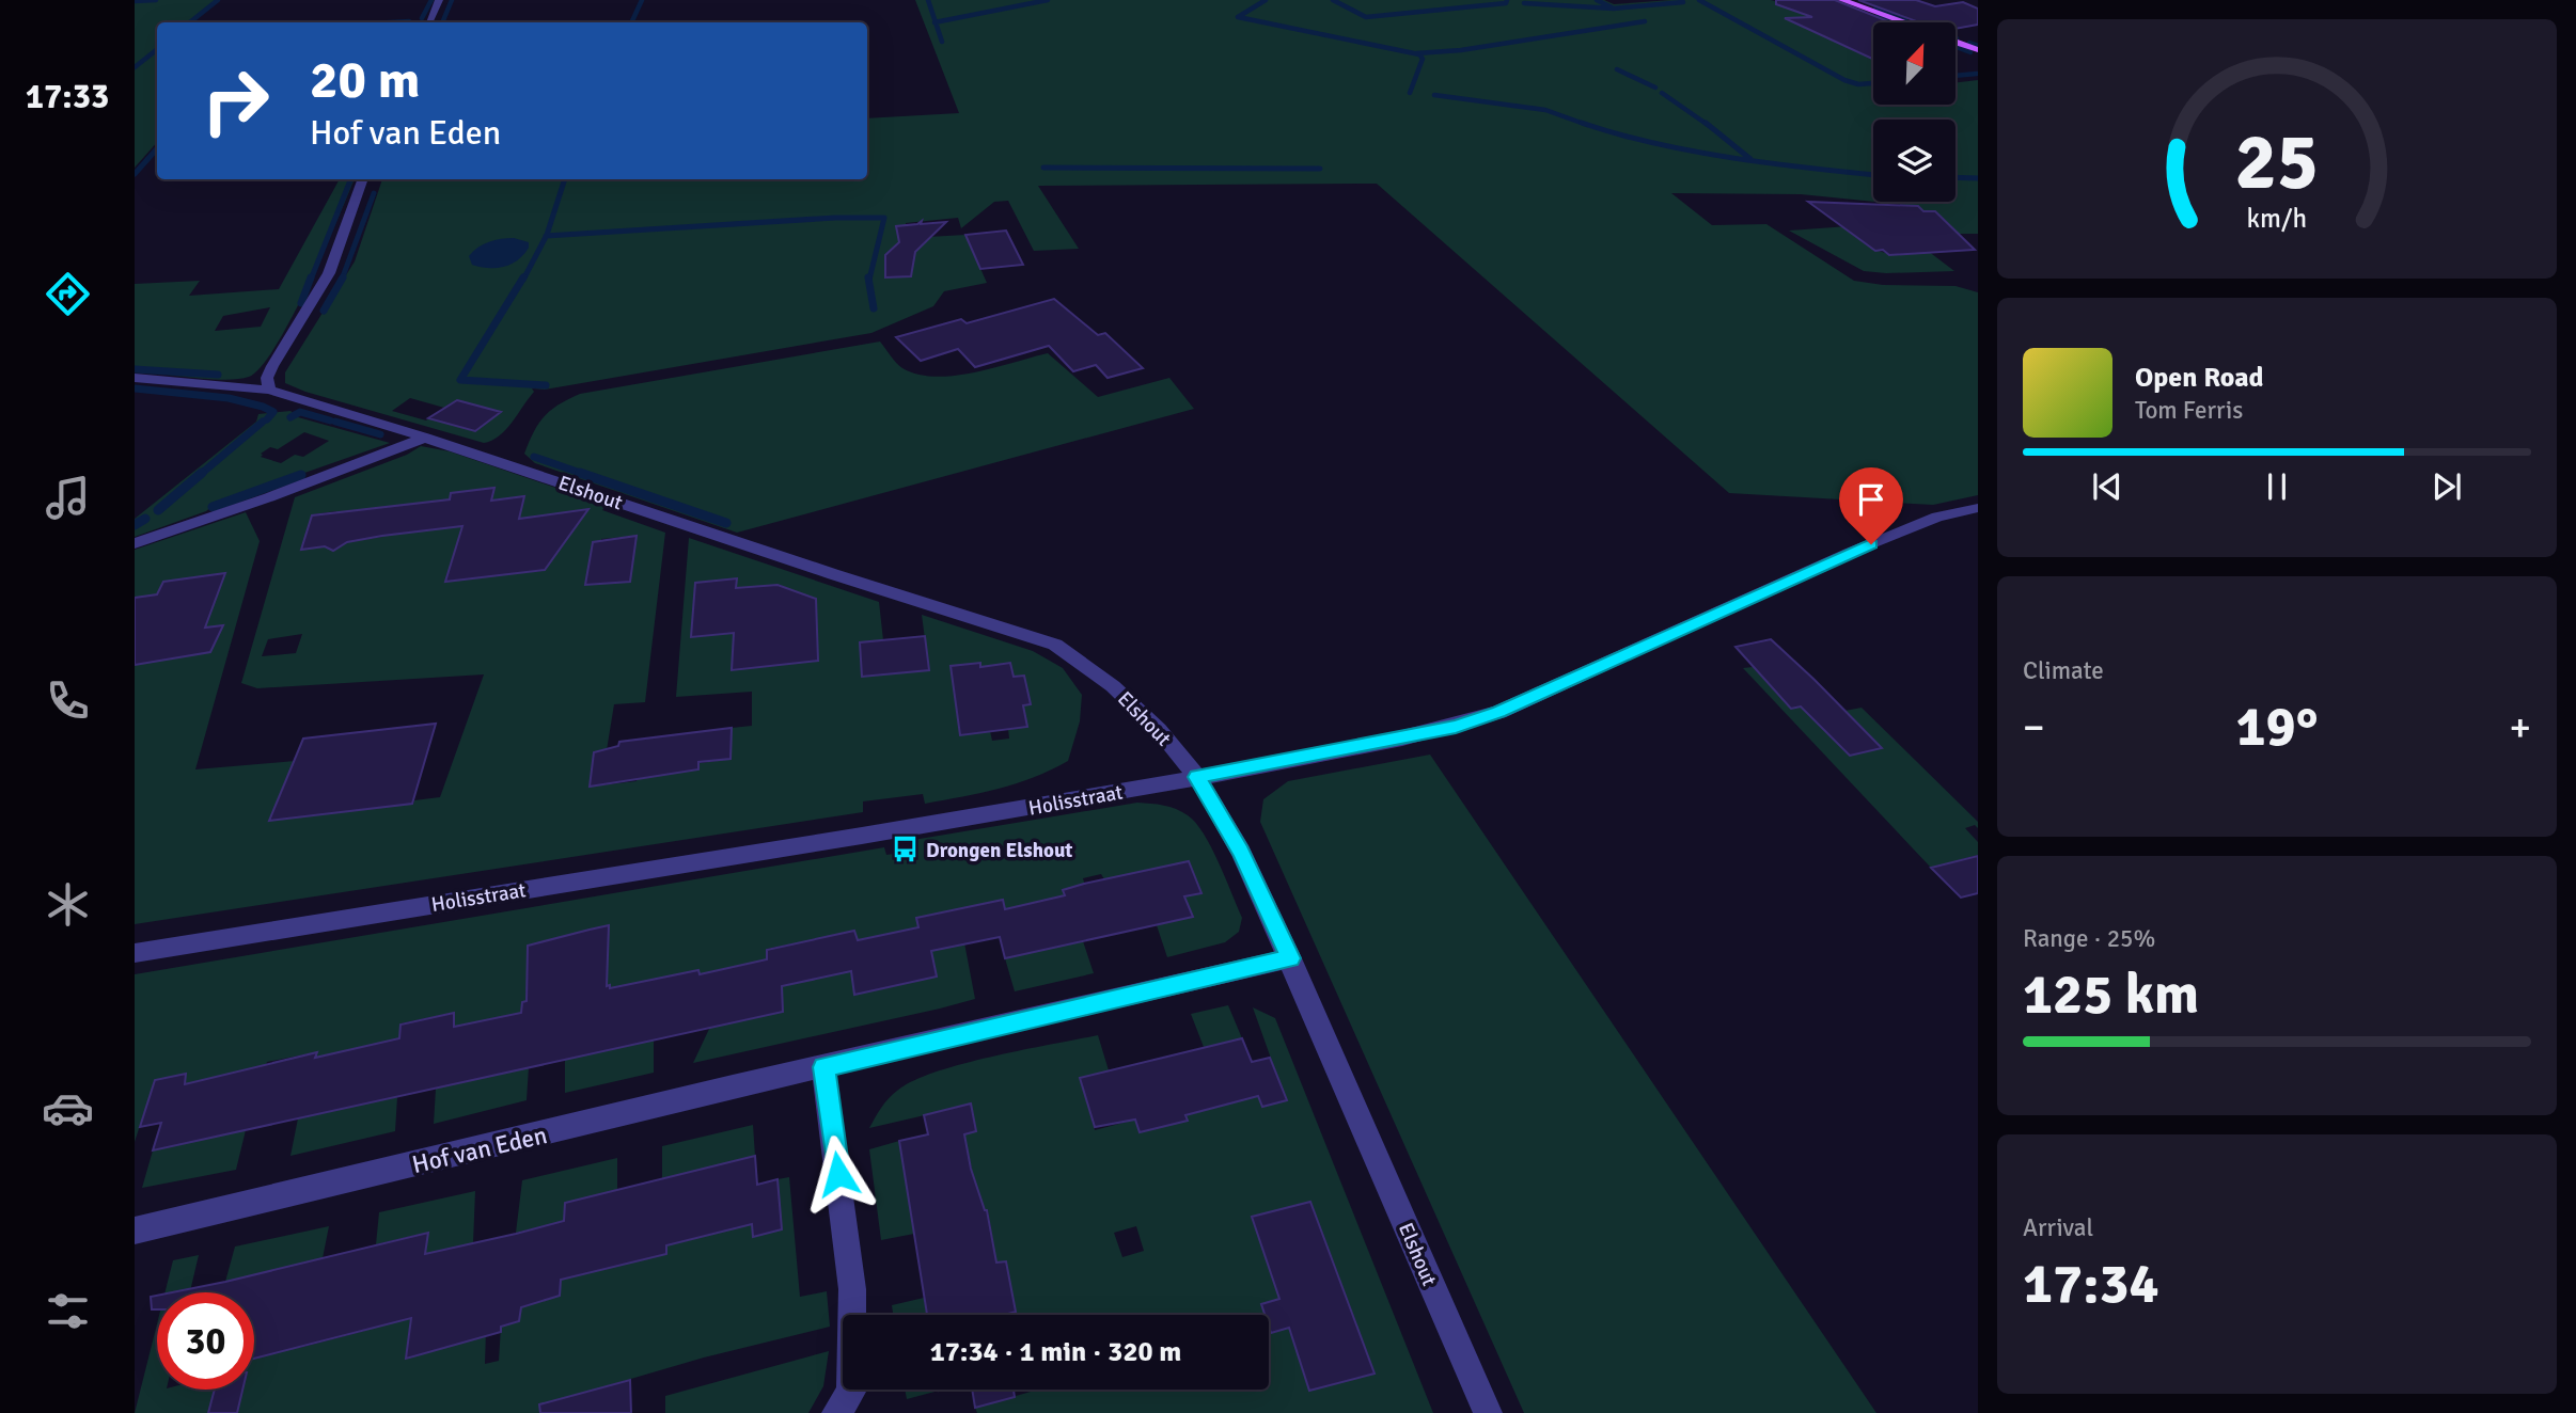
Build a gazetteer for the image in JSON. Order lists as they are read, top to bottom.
{
  "streets": {
    "street": ["Elshout", "Holisstraat", "Hof van Eden"]
  },
  "crossings": [
    ["Elshout", "Holisstraat"],
    ["Elshout", "Hof van Eden"]
  ],
  "places": {
    "bus stop": ["Drongen Elshout"]
  },
  "north": "top right",
  "page": {
    "tabs": "17:33",
    "turn": ["20 m", "Hof van Eden"],
    "song": ["Open Road", "Tom Ferris"],
    "tile": [
      "Climate",
      ["Range · 25%", "125 km"],
      ["Arrival", "17:34"]
    ],
    "heat": ["−", "19°", "+"],
    "limit": "30",
    "trip": "17:34 · 1 min · 320 m",
    "gauge": ["25", "km/h"]
  }
}
